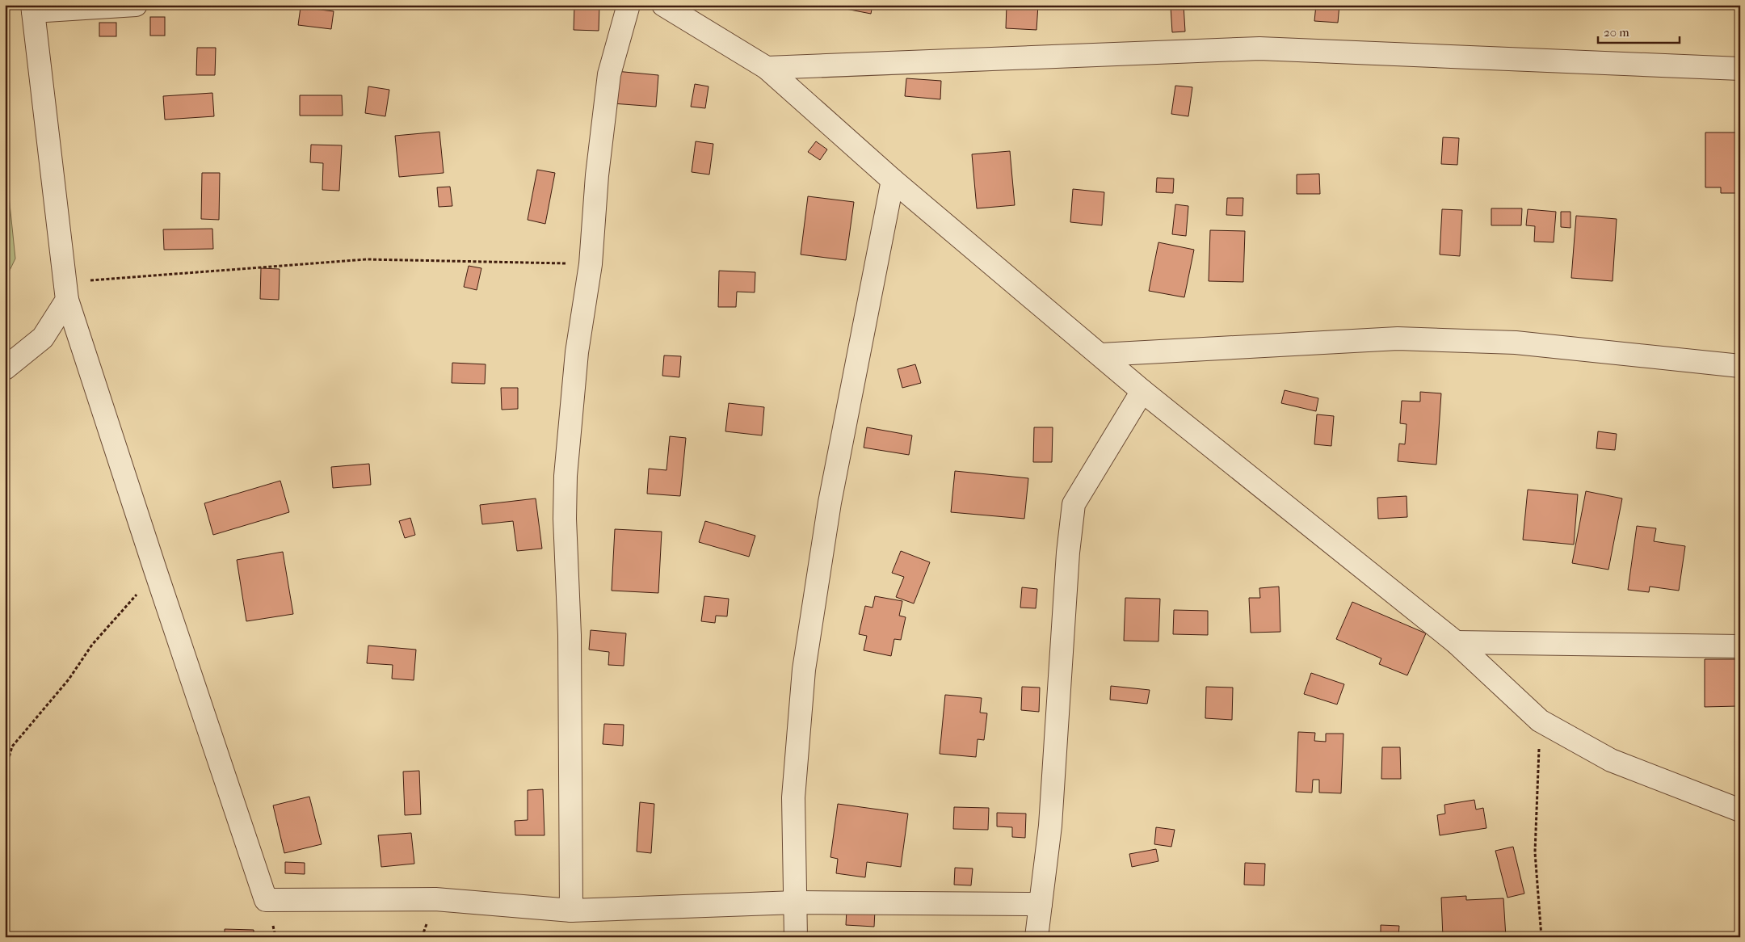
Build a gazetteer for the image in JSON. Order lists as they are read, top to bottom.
{
  "scale_bar": "20 m"
}
